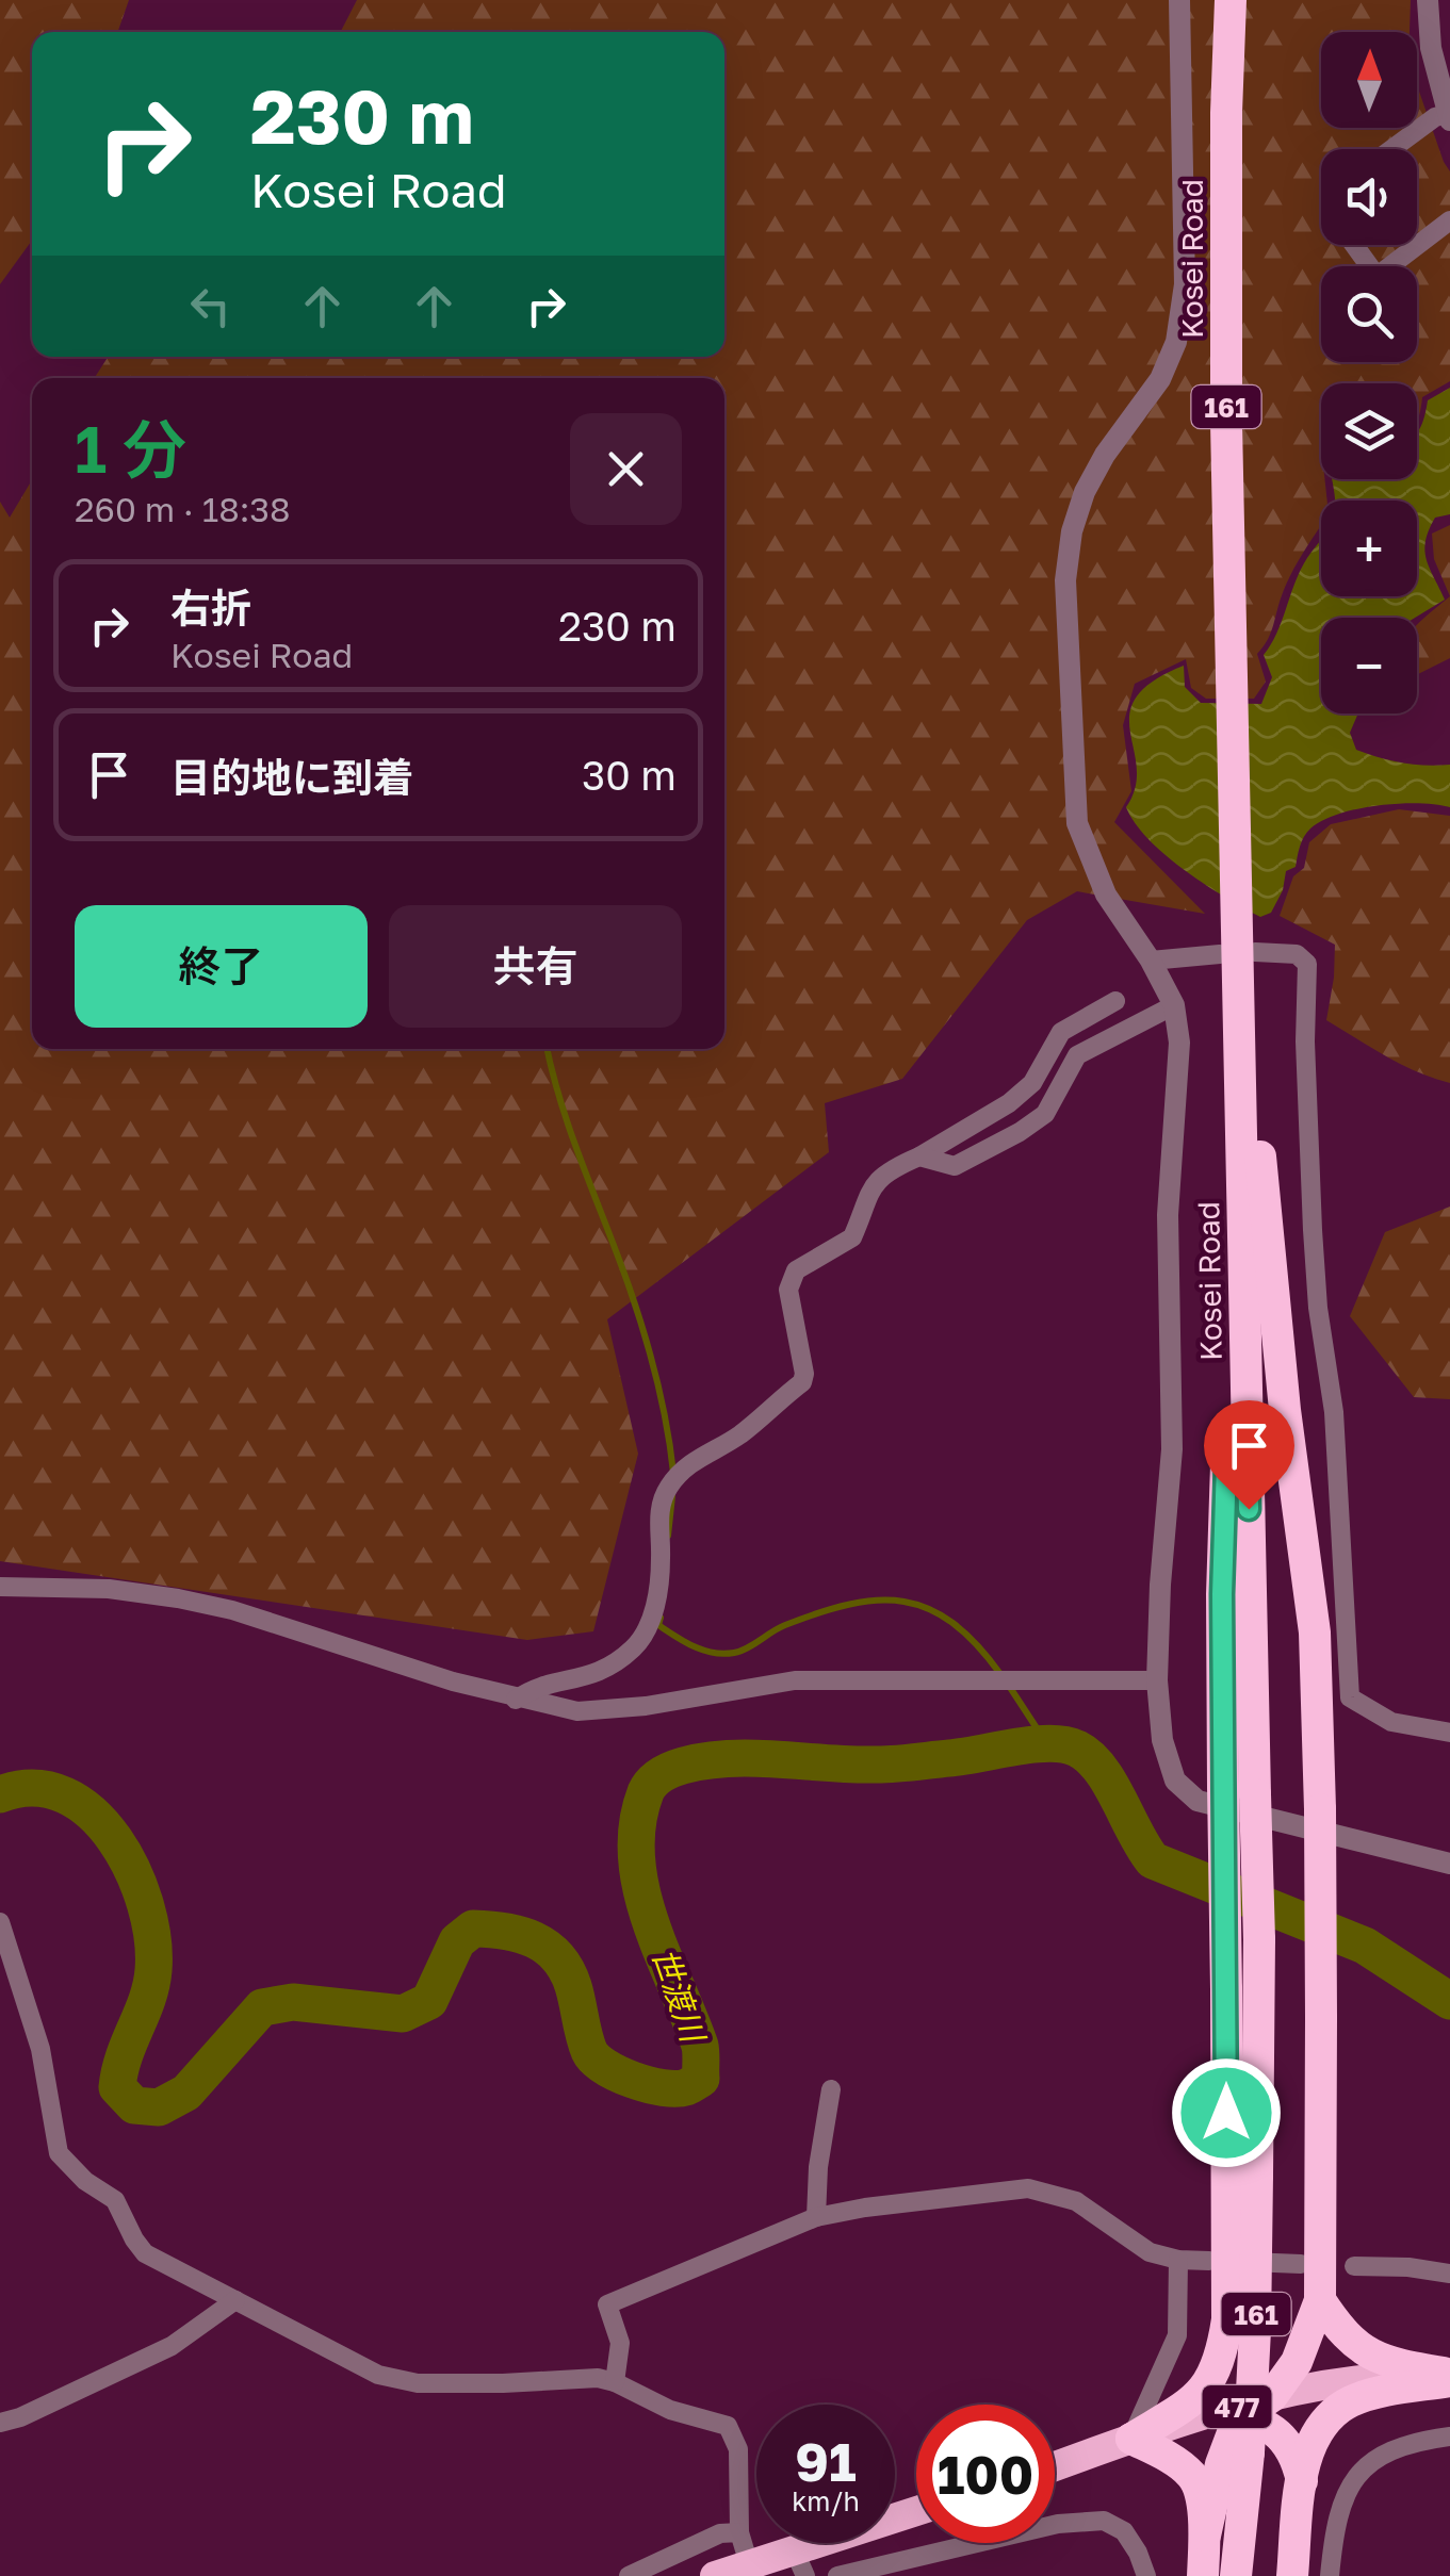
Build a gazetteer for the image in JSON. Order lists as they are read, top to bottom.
{
  "streets": {
    "highway": ["Kosei Road", "161", "477"]
  },
  "water": ["世渡川"],
  "north": "top",
  "page": {
    "map_buttons": ["+", "−"],
    "turn": ["230 m", "Kosei Road"],
    "heading": ["1 分", "260 m · 18:38"],
    "list": [
      {
        "name": "右折",
        "note": "Kosei Road",
        "value": "230 m"
      },
      {
        "name": "目的地に到着",
        "value": "30 m"
      }
    ],
    "buttons": ["終了", "共有"],
    "speed": "91 km/h",
    "limit": "100"
  }
}
